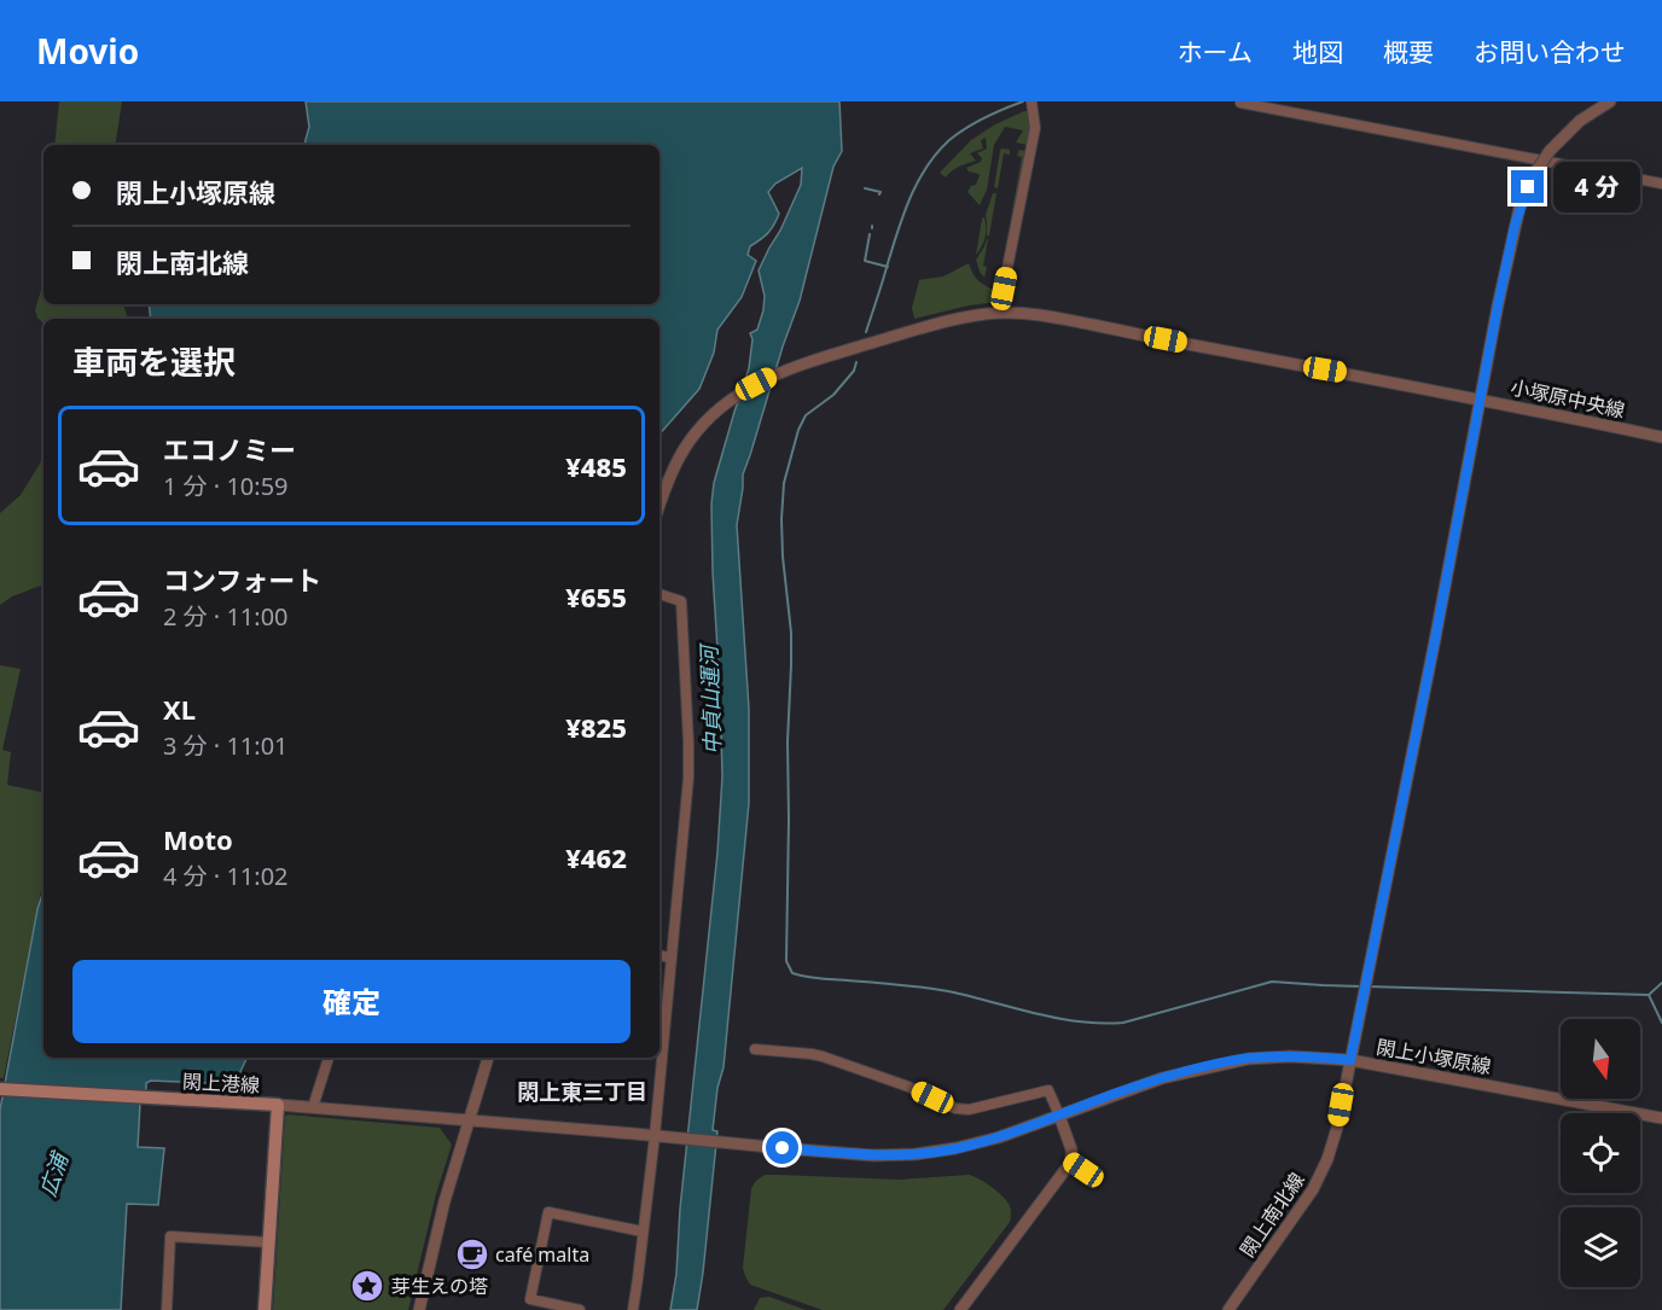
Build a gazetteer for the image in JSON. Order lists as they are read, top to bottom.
{
  "streets": {
    "main road": ["閖上港線"],
    "street": ["小塚原中央線", "閖上小塚原線", "閖上南北線"]
  },
  "crossings": [
    ["小塚原中央線", "閖上南北線"],
    ["閖上小塚原線", "閖上南北線"]
  ],
  "districts": ["閖上東三丁目"],
  "water": ["中貞山運河", "広浦"],
  "places": {
    "cafe": ["café malta"],
    "place": ["芽生えの塔"]
  },
  "north": "bottom",
  "page": {
    "header": "Movio",
    "nav": [
      "ホーム",
      "地図",
      "概要",
      "お問い合わせ"
    ],
    "banner": ["閖上小塚原線", "閖上南北線"],
    "bubble": "4 分",
    "heading": "車両を選択",
    "list": [
      {
        "name": "エコノミー",
        "note": "1 分 · 10:59",
        "value": "¥485"
      },
      {
        "name": "コンフォート",
        "note": "2 分 · 11:00",
        "value": "¥655"
      },
      {
        "name": "XL",
        "note": "3 分 · 11:01",
        "value": "¥825"
      },
      {
        "name": "Moto",
        "note": "4 分 · 11:02",
        "value": "¥462"
      }
    ],
    "buttons": "確定"
  }
}
